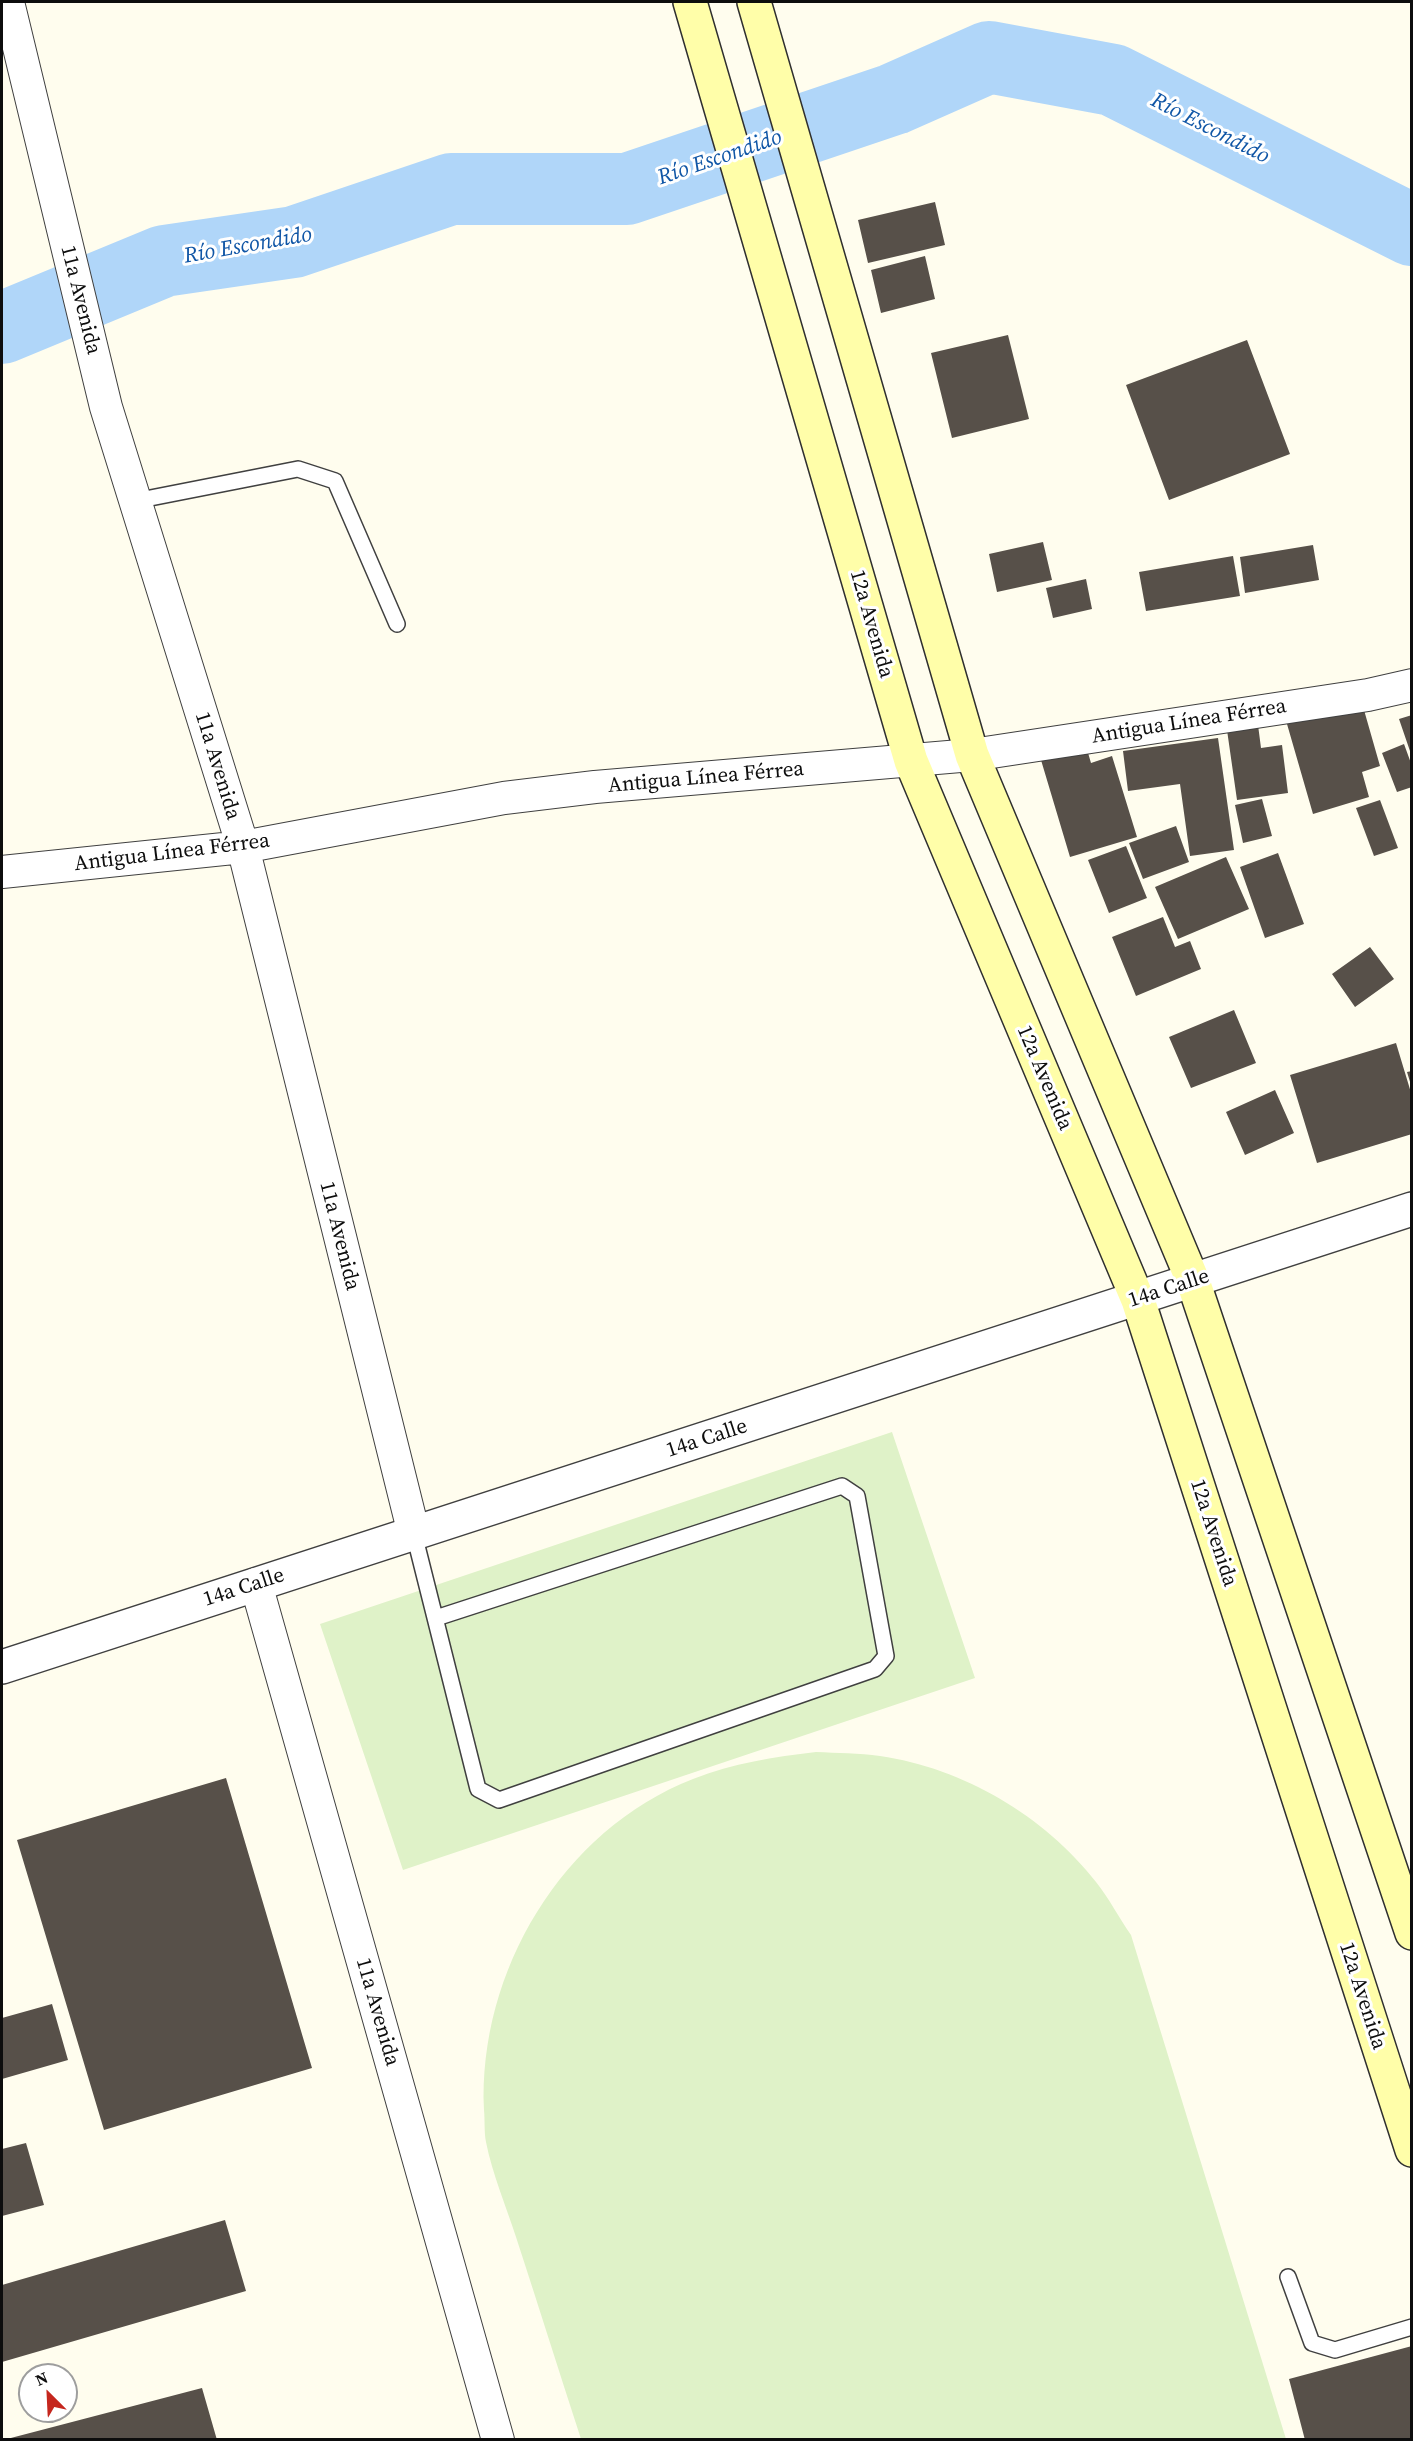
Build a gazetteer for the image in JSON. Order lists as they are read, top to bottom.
{
  "streets": {
    "main road": ["12a Avenida"],
    "street": ["11a Avenida", "Antigua Línea Férrea", "14a Calle"]
  },
  "crossings": [
    ["11a Avenida", "Antigua Línea Férrea"],
    ["11a Avenida", "14a Calle"],
    ["12a Avenida", "Antigua Línea Férrea"],
    ["12a Avenida", "14a Calle"]
  ],
  "water": ["Río Escondido"],
  "north": "top left"
}
